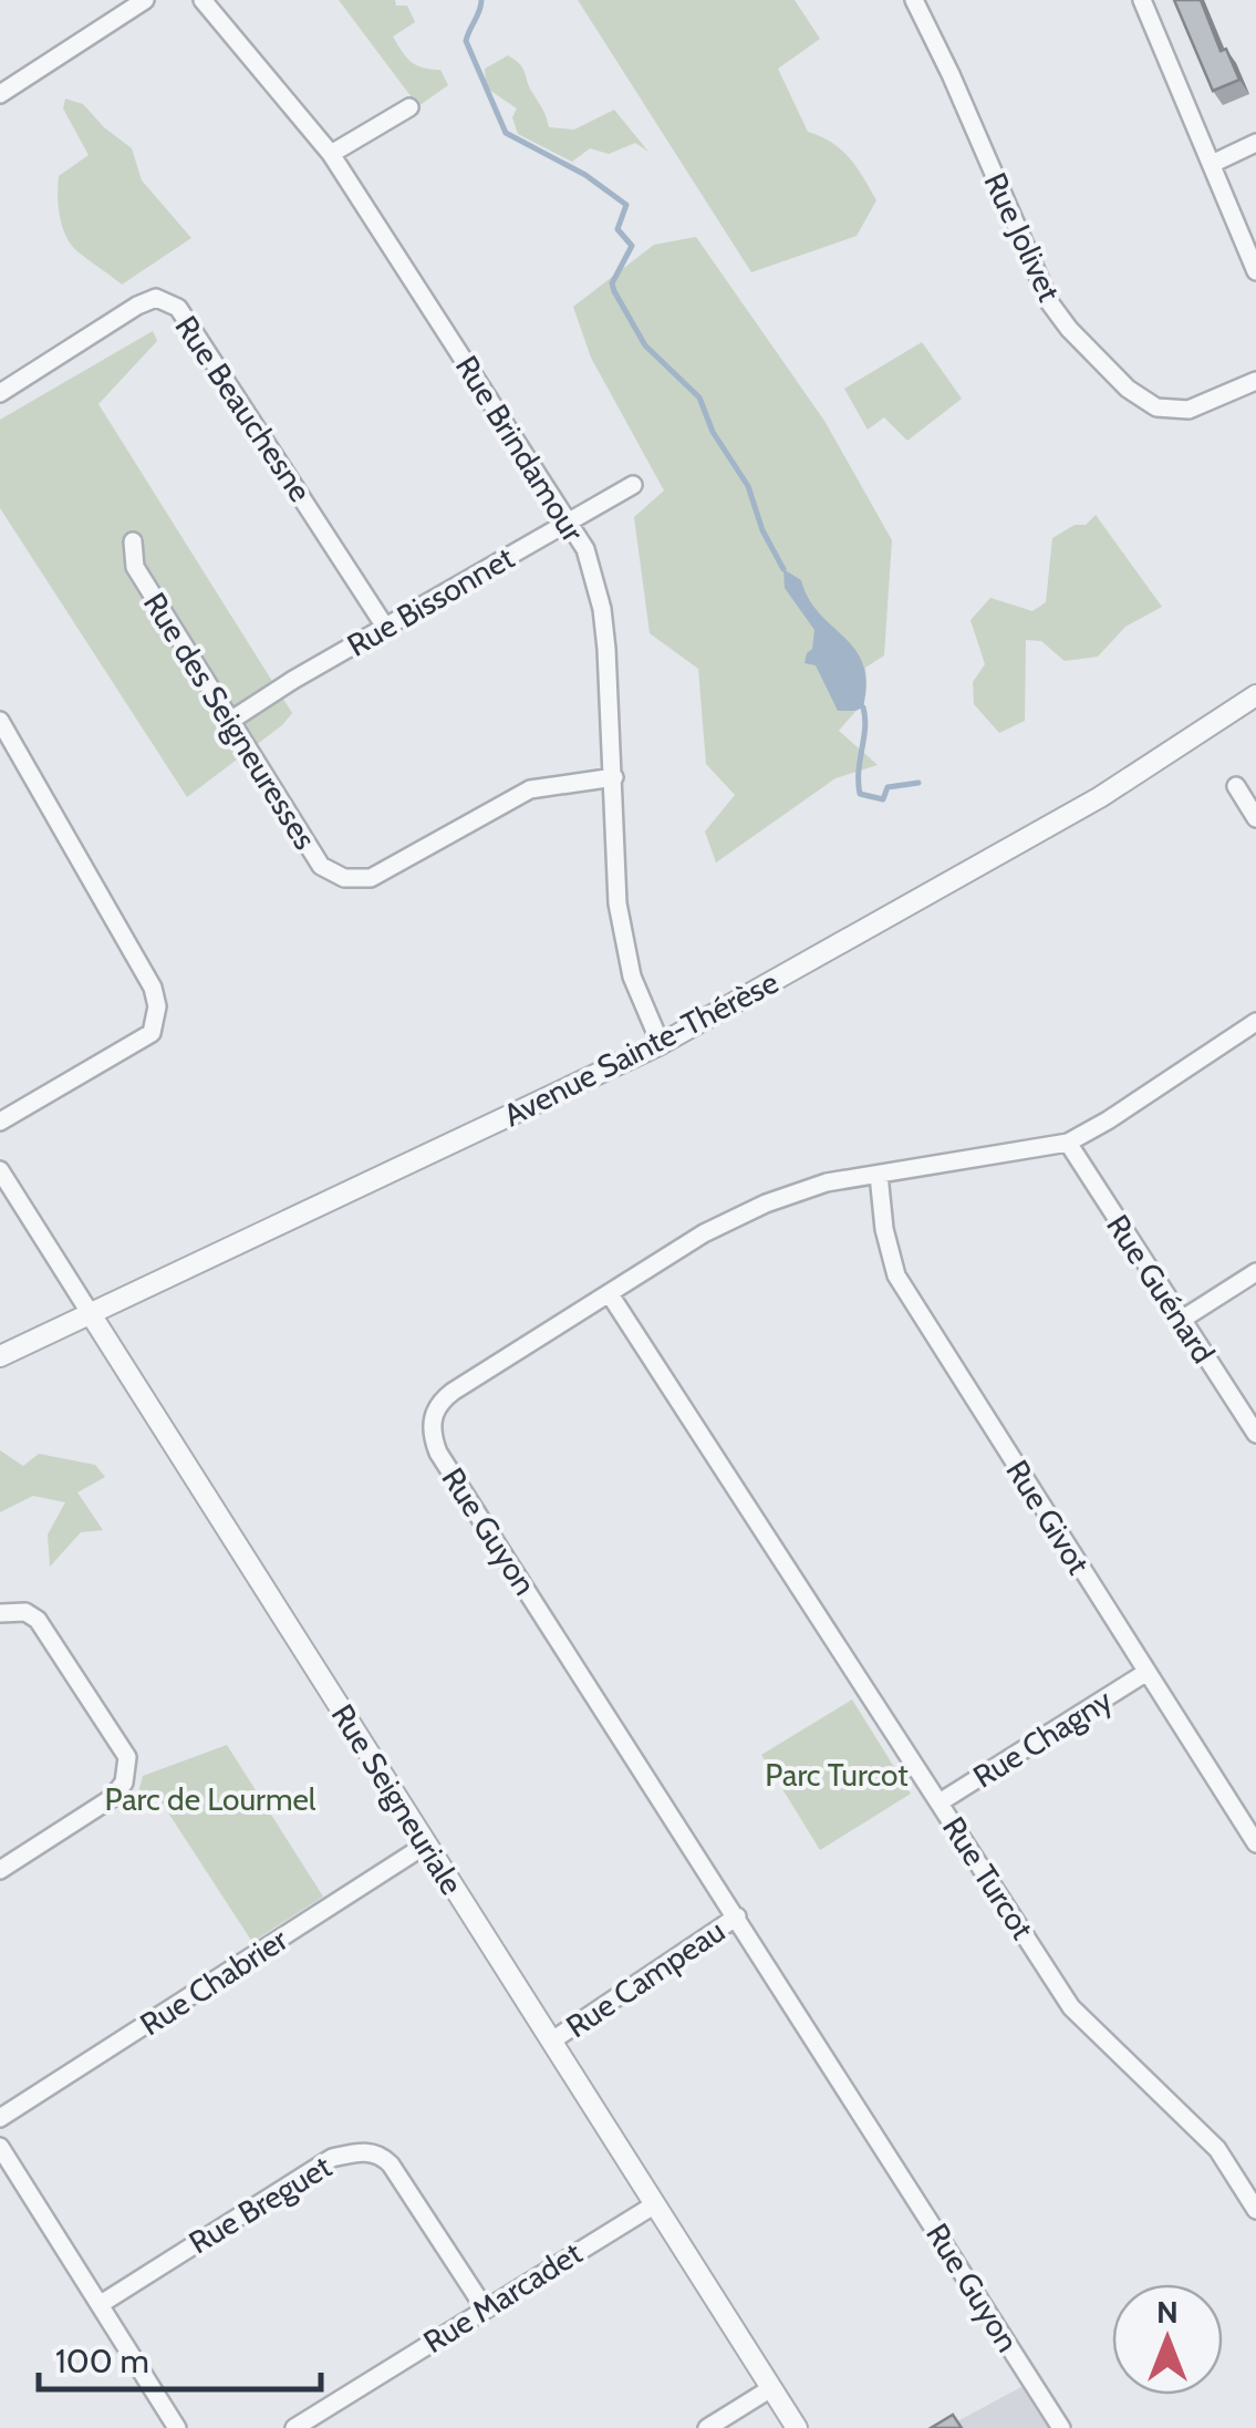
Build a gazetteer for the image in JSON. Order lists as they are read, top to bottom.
{
  "streets": {
    "street": [
      "Rue Jolivet",
      "Rue Beauchesne",
      "Rue Brindamour",
      "Rue Bissonnet",
      "Rue des Seigneuresses",
      "Avenue Sainte-Thérèse",
      "Rue Guénard",
      "Rue Givot",
      "Rue Guyon",
      "Rue Chagny",
      "Rue Seigneuriale",
      "Rue Turcot",
      "Rue Campeau",
      "Rue Chabrier",
      "Rue Breguet",
      "Rue Marcadet"
    ]
  },
  "crossings": [
    ["Rue Beauchesne", "Rue Bissonnet"],
    ["Rue Brindamour", "Rue Bissonnet"],
    ["Rue Brindamour", "Rue des Seigneuresses"],
    ["Rue Brindamour", "Avenue Sainte-Thérèse"],
    ["Rue Bissonnet", "Rue des Seigneuresses"],
    ["Avenue Sainte-Thérèse", "Rue Seigneuriale"],
    ["Rue Guénard", "Rue Guyon"],
    ["Rue Givot", "Rue Guyon"],
    ["Rue Givot", "Rue Chagny"],
    ["Rue Guyon", "Rue Turcot"],
    ["Rue Guyon", "Rue Campeau"],
    ["Rue Chagny", "Rue Turcot"],
    ["Rue Seigneuriale", "Rue Campeau"],
    ["Rue Seigneuriale", "Rue Chabrier"],
    ["Rue Seigneuriale", "Rue Marcadet"],
    ["Rue Breguet", "Rue Marcadet"]
  ],
  "parks": ["Parc Turcot", "Parc de Lourmel"],
  "scale_bar": "100 m",
  "north": "top"
}
